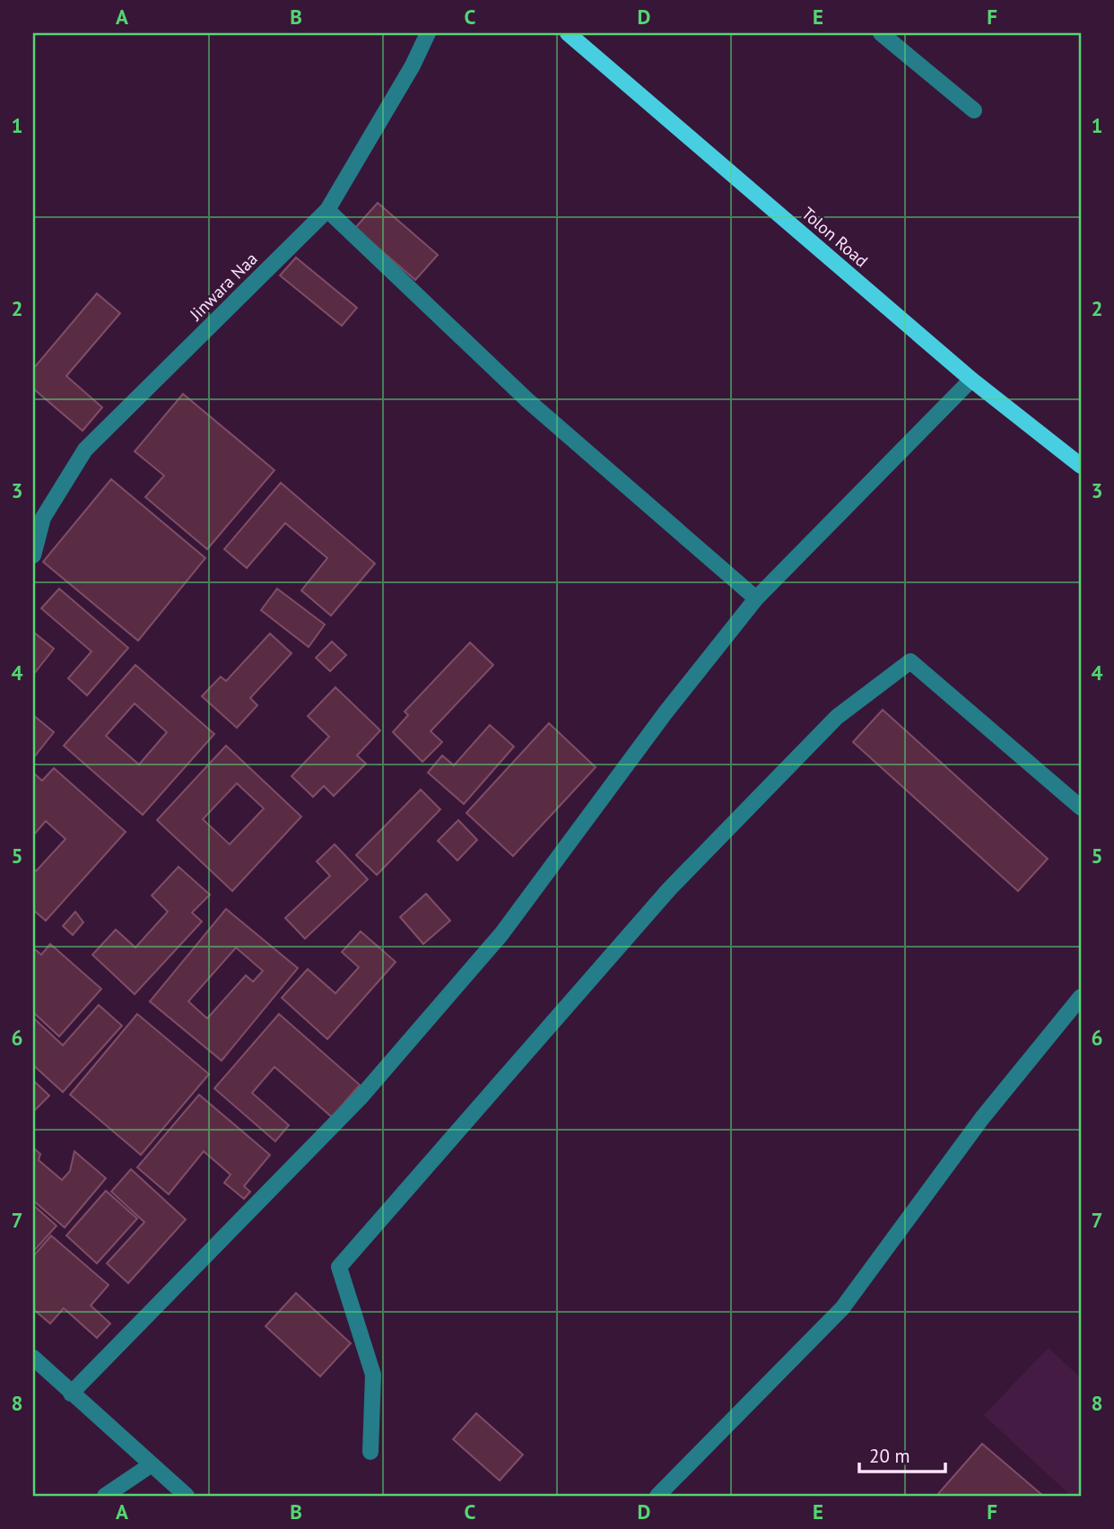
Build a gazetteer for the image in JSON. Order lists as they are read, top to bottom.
{
  "streets": {
    "main road": ["Tolon Road"],
    "street": ["Jinwara Naa"]
  },
  "scale_bar": "20 m",
  "grid": {
    "columns": [
      "A",
      "B",
      "C",
      "D",
      "E",
      "F"
    ],
    "rows": [
      "1",
      "2",
      "3",
      "4",
      "5",
      "6",
      "7",
      "8"
    ]
  }
}
